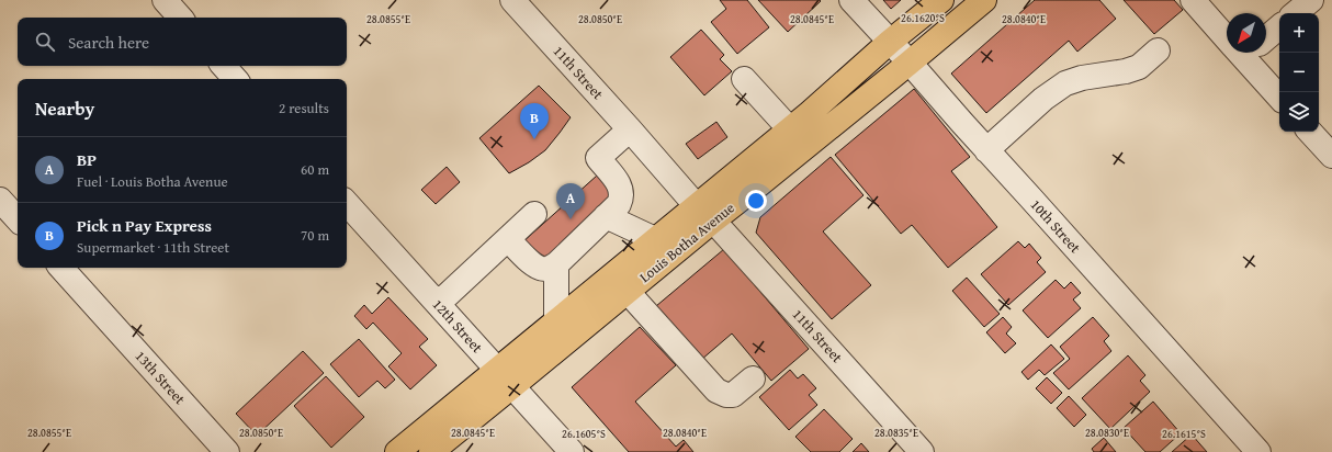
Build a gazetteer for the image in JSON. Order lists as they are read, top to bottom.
{
  "streets": {
    "main road": ["Louis Botha Avenue"],
    "street": [
      "11th Street",
      "10th Street",
      "12th Street",
      "13th Street"
    ]
  },
  "crossings": [
    ["11th Street", "Louis Botha Avenue"],
    ["10th Street", "Louis Botha Avenue"],
    ["Louis Botha Avenue", "12th Street"]
  ],
  "north": "bottom left",
  "page": {
    "map_buttons": ["+", "−"],
    "search": "Search here",
    "heading": ["Nearby", "2 results"],
    "pins": ["B", "A"],
    "list": [
      {
        "mark": "A",
        "name": "BP",
        "note": "Fuel · Louis Botha Avenue",
        "value": "60 m"
      },
      {
        "mark": "B",
        "name": "Pick n Pay Express",
        "note": "Supermarket · 11th Street",
        "value": "70 m"
      }
    ]
  },
  "coordinates": [
    "26.1620°S",
    "28.0850°E",
    "28.0855°E",
    "28.0845°E",
    "28.0840°E",
    "28.0835°E",
    "28.0830°E",
    "26.1605°S",
    "26.1615°S"
  ]
}
